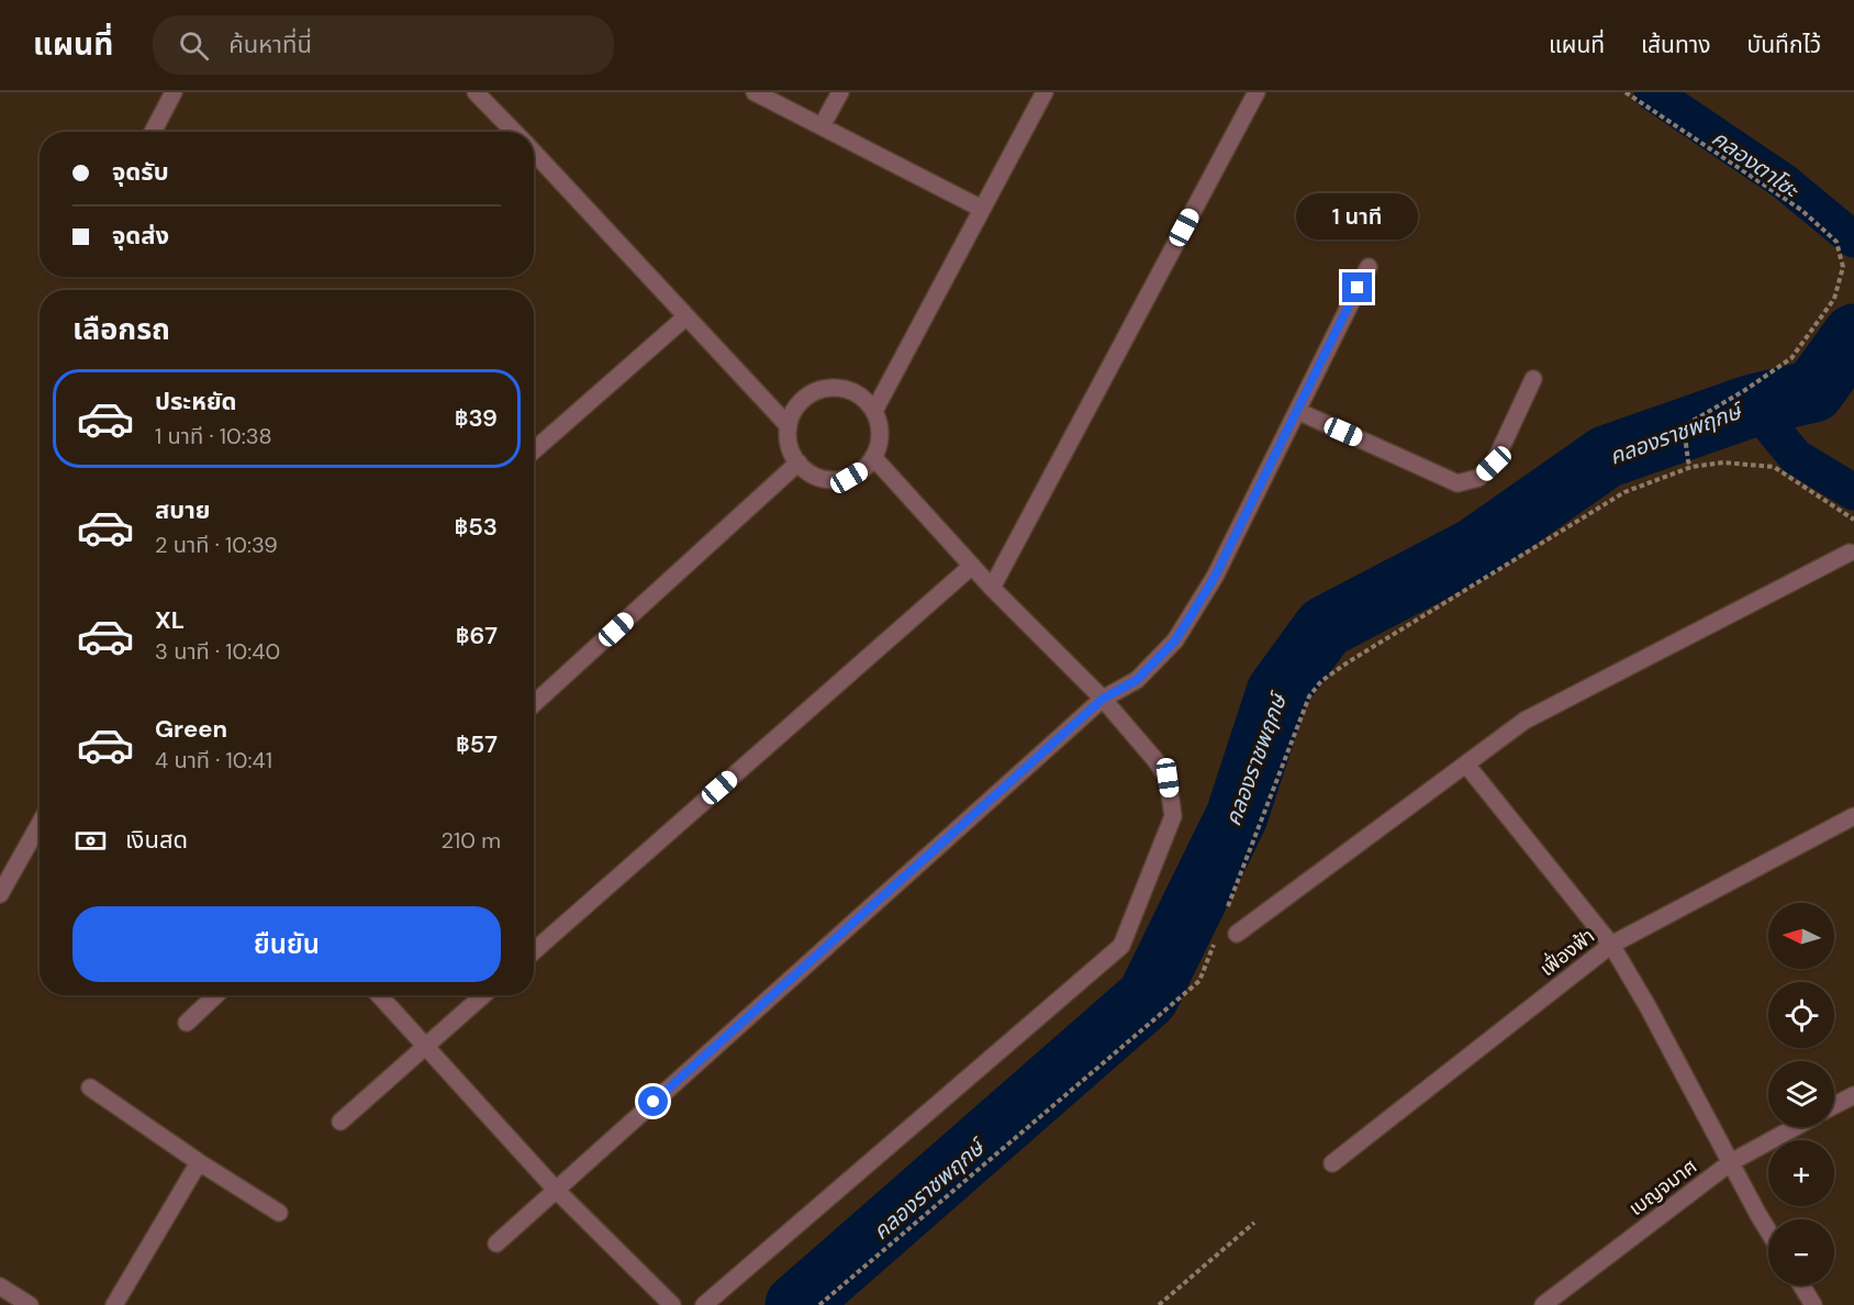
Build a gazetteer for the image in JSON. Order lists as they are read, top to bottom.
{
  "streets": {
    "street": ["เฟื่องฟ้า", "เบญจมาศ"]
  },
  "water": ["คลองตาโซะ", "คลองราชพฤกษ์"],
  "north": "left",
  "page": {
    "header": "แผนที่",
    "search": "ค้นหาที่นี่",
    "nav": ["แผนที่", "เส้นทาง", "บันทึกไว้"],
    "banner": ["จุดรับ", "จุดส่ง"],
    "bubble": "1 นาที",
    "heading": "เลือกรถ",
    "list": [
      {
        "name": "ประหยัด",
        "note": "1 นาที · 10:38",
        "value": "฿39"
      },
      {
        "name": "สบาย",
        "note": "2 นาที · 10:39",
        "value": "฿53"
      },
      {
        "name": "XL",
        "note": "3 นาที · 10:40",
        "value": "฿67"
      },
      {
        "name": "Green",
        "note": "4 นาที · 10:41",
        "value": "฿57"
      }
    ],
    "pay": ["เงินสด", "210 m"],
    "buttons": "ยืนยัน",
    "map_buttons": ["+", "−"]
  }
}
